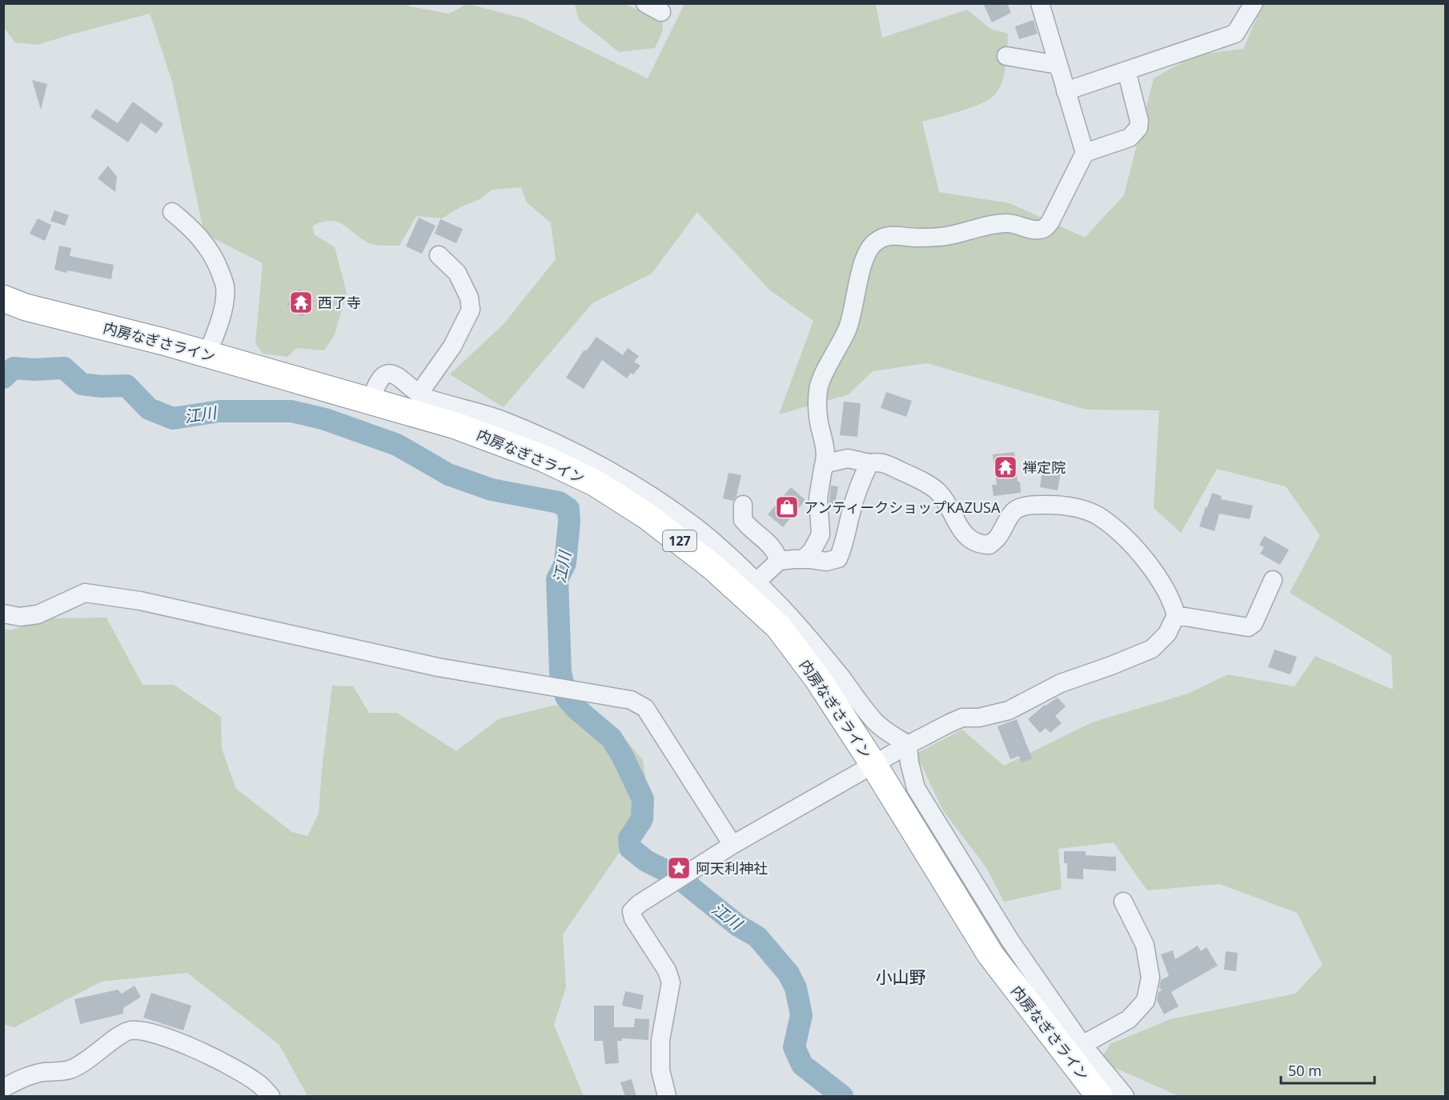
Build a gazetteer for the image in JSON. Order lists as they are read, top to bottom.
{
  "streets": {
    "highway": ["内房なぎさライン", "127"]
  },
  "districts": ["小山野"],
  "water": ["江川"],
  "places": {
    "temple": ["西了寺", "禅定院"],
    "shop": ["アンティークショップKAZUSA"],
    "place": ["阿天利神社"]
  },
  "scale_bar": "50 m"
}
